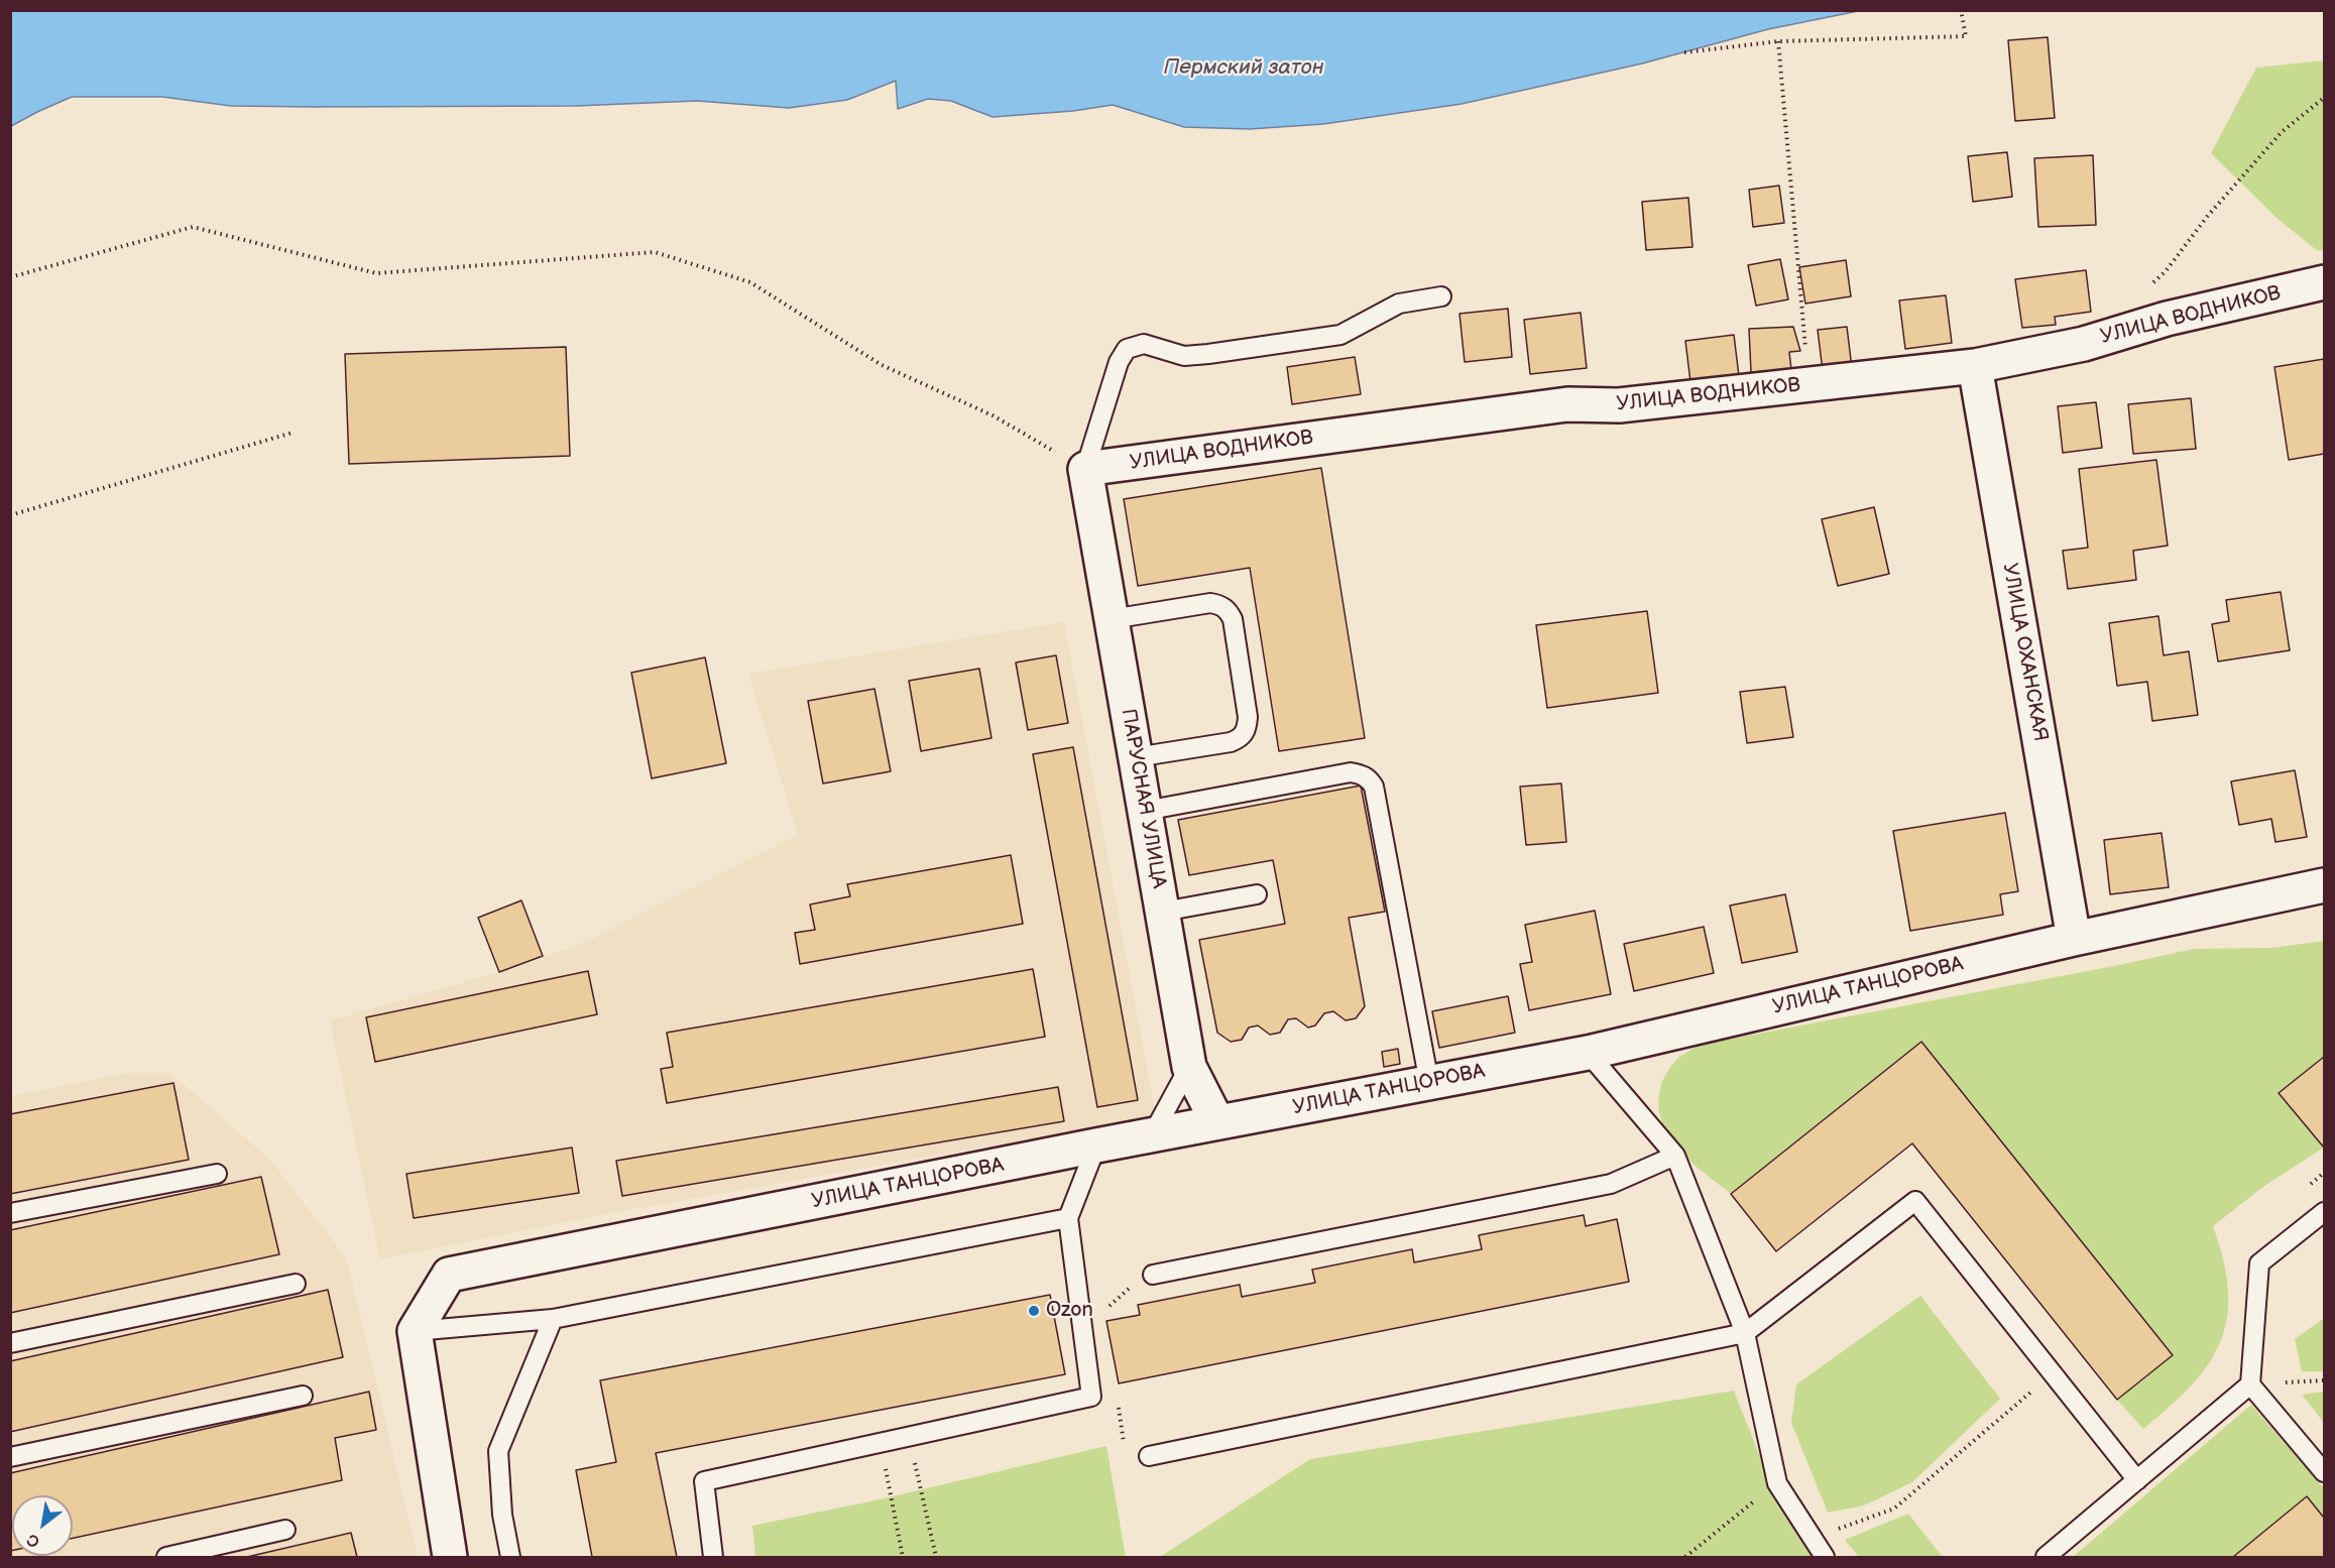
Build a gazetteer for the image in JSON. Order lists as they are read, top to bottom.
{
  "streets": {
    "street": [
      "УЛИЦА ВОДНИКОВ",
      "УЛИЦА ОХАНСКАЯ",
      "ПАРУСНАЯ УЛИЦА",
      "УЛИЦА ТАНЦОРОВА"
    ]
  },
  "crossings": [
    ["УЛИЦА ВОДНИКОВ", "УЛИЦА ОХАНСКАЯ"],
    ["УЛИЦА ВОДНИКОВ", "ПАРУСНАЯ УЛИЦА"],
    ["УЛИЦА ОХАНСКАЯ", "УЛИЦА ТАНЦОРОВА"],
    ["ПАРУСНАЯ УЛИЦА", "УЛИЦА ТАНЦОРОВА"]
  ],
  "water": ["Пермский затон"],
  "places": ["Ozon"],
  "north": "bottom left"
}
